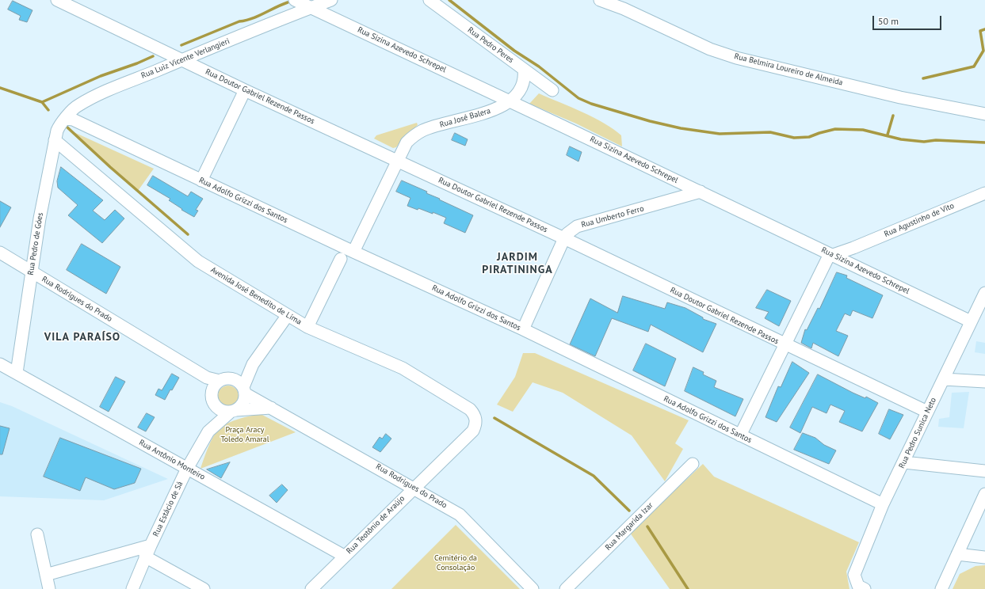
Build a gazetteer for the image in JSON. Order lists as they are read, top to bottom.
{
  "streets": {
    "street": [
      "Rua Pedro Peres",
      "Rua Sizina Azevedo Schrepel",
      "Rua Luiz Vicente Verlangieri",
      "Rua Belmira Loureiro de Almeida",
      "Rua Doutor Gabriel Rezende Passos",
      "Rua José Balera",
      "Rua Adolfo Grizzi dos Santos",
      "Rua Umberto Ferro",
      "Rua Agustinho de Vito",
      "Rua Pedro de Góes",
      "Avenida José Benedito de Lima",
      "Rua Rodrigues do Prado",
      "Rua Pedro Sunica Neto",
      "Rua Antônio Monteiro",
      "Rua Estácio de Sá",
      "Rua Teotônio de Araújo",
      "Rua Margarida Izar"
    ]
  },
  "crossings": [
    ["Rua Pedro Peres", "Rua José Balera"],
    ["Rua Sizina Azevedo Schrepel", "Rua Luiz Vicente Verlangieri"],
    ["Rua Sizina Azevedo Schrepel", "Rua José Balera"],
    ["Rua Sizina Azevedo Schrepel", "Rua Umberto Ferro"],
    ["Rua Sizina Azevedo Schrepel", "Rua Agustinho de Vito"],
    ["Rua Sizina Azevedo Schrepel", "Rua Pedro Sunica Neto"],
    ["Rua Luiz Vicente Verlangieri", "Rua Doutor Gabriel Rezende Passos"],
    ["Rua Luiz Vicente Verlangieri", "Rua Adolfo Grizzi dos Santos"],
    ["Rua Luiz Vicente Verlangieri", "Rua Pedro de Góes"],
    ["Rua Doutor Gabriel Rezende Passos", "Rua José Balera"],
    ["Rua Doutor Gabriel Rezende Passos", "Rua Umberto Ferro"],
    ["Rua Doutor Gabriel Rezende Passos", "Rua Pedro Sunica Neto"],
    ["Rua José Balera", "Rua Adolfo Grizzi dos Santos"],
    ["Rua Adolfo Grizzi dos Santos", "Rua Umberto Ferro"],
    ["Rua Adolfo Grizzi dos Santos", "Rua Pedro de Góes"],
    ["Rua Adolfo Grizzi dos Santos", "Rua Pedro Sunica Neto"],
    ["Rua Pedro de Góes", "Avenida José Benedito de Lima"],
    ["Rua Pedro de Góes", "Rua Rodrigues do Prado"],
    ["Rua Pedro de Góes", "Rua Antônio Monteiro"],
    ["Avenida José Benedito de Lima", "Rua Teotônio de Araújo"],
    ["Rua Rodrigues do Prado", "Rua Estácio de Sá"],
    ["Rua Rodrigues do Prado", "Rua Teotônio de Araújo"],
    ["Rua Antônio Monteiro", "Rua Estácio de Sá"],
    ["Rua Antônio Monteiro", "Rua Teotônio de Araújo"]
  ],
  "districts": ["JARDIM PIRATININGA", "VILA PARAÍSO"],
  "parks": ["Praça Aracy Toledo Amaral", "Cemitério da Consolação"],
  "scale_bar": "50 m"
}
